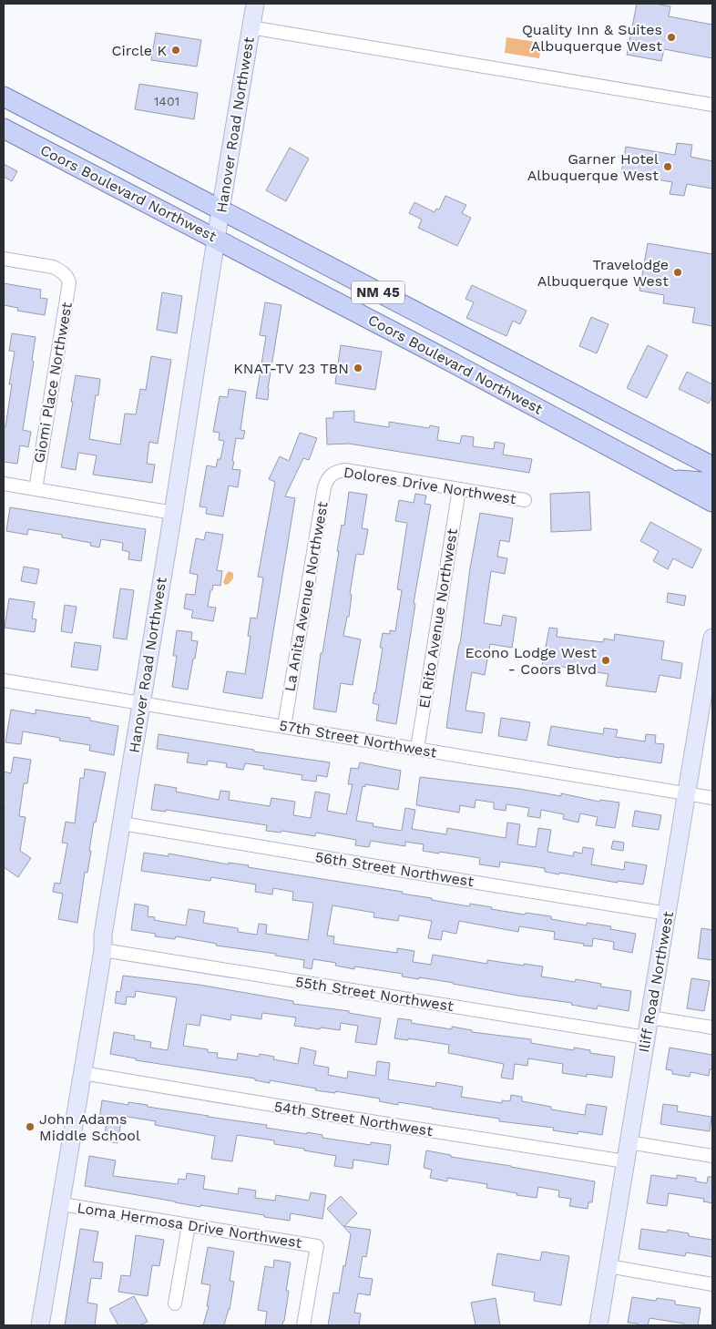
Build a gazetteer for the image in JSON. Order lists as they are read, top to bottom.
{
  "streets": {
    "main road": ["Coors Boulevard Northwest", "NM 45"],
    "street": [
      "Hanover Road Northwest",
      "Giomi Place Northwest",
      "Dolores Drive Northwest",
      "La Anita Avenue Northwest",
      "El Rito Avenue Northwest",
      "57th Street Northwest",
      "56th Street Northwest",
      "Iliff Road Northwest",
      "55th Street Northwest",
      "54th Street Northwest",
      "Loma Hermosa Drive Northwest"
    ]
  },
  "crossings": [
    ["Hanover Road Northwest", "Coors Boulevard Northwest"],
    ["Hanover Road Northwest", "57th Street Northwest"],
    ["Hanover Road Northwest", "56th Street Northwest"],
    ["Hanover Road Northwest", "55th Street Northwest"],
    ["Hanover Road Northwest", "54th Street Northwest"],
    ["Hanover Road Northwest", "Loma Hermosa Drive Northwest"],
    ["Dolores Drive Northwest", "La Anita Avenue Northwest"],
    ["Dolores Drive Northwest", "El Rito Avenue Northwest"],
    ["La Anita Avenue Northwest", "57th Street Northwest"],
    ["El Rito Avenue Northwest", "57th Street Northwest"],
    ["57th Street Northwest", "Iliff Road Northwest"],
    ["56th Street Northwest", "Iliff Road Northwest"],
    ["Iliff Road Northwest", "55th Street Northwest"],
    ["Iliff Road Northwest", "54th Street Northwest"]
  ],
  "places": [
    "Quality Inn & Suites Albuquerque West",
    "Circle K",
    "Garner Hotel Albuquerque West",
    "Travelodge Albuquerque West",
    "KNAT-TV 23 TBN",
    "Econo Lodge West - Coors Blvd",
    "John Adams Middle School"
  ],
  "house_numbers": ["1401"]
}
